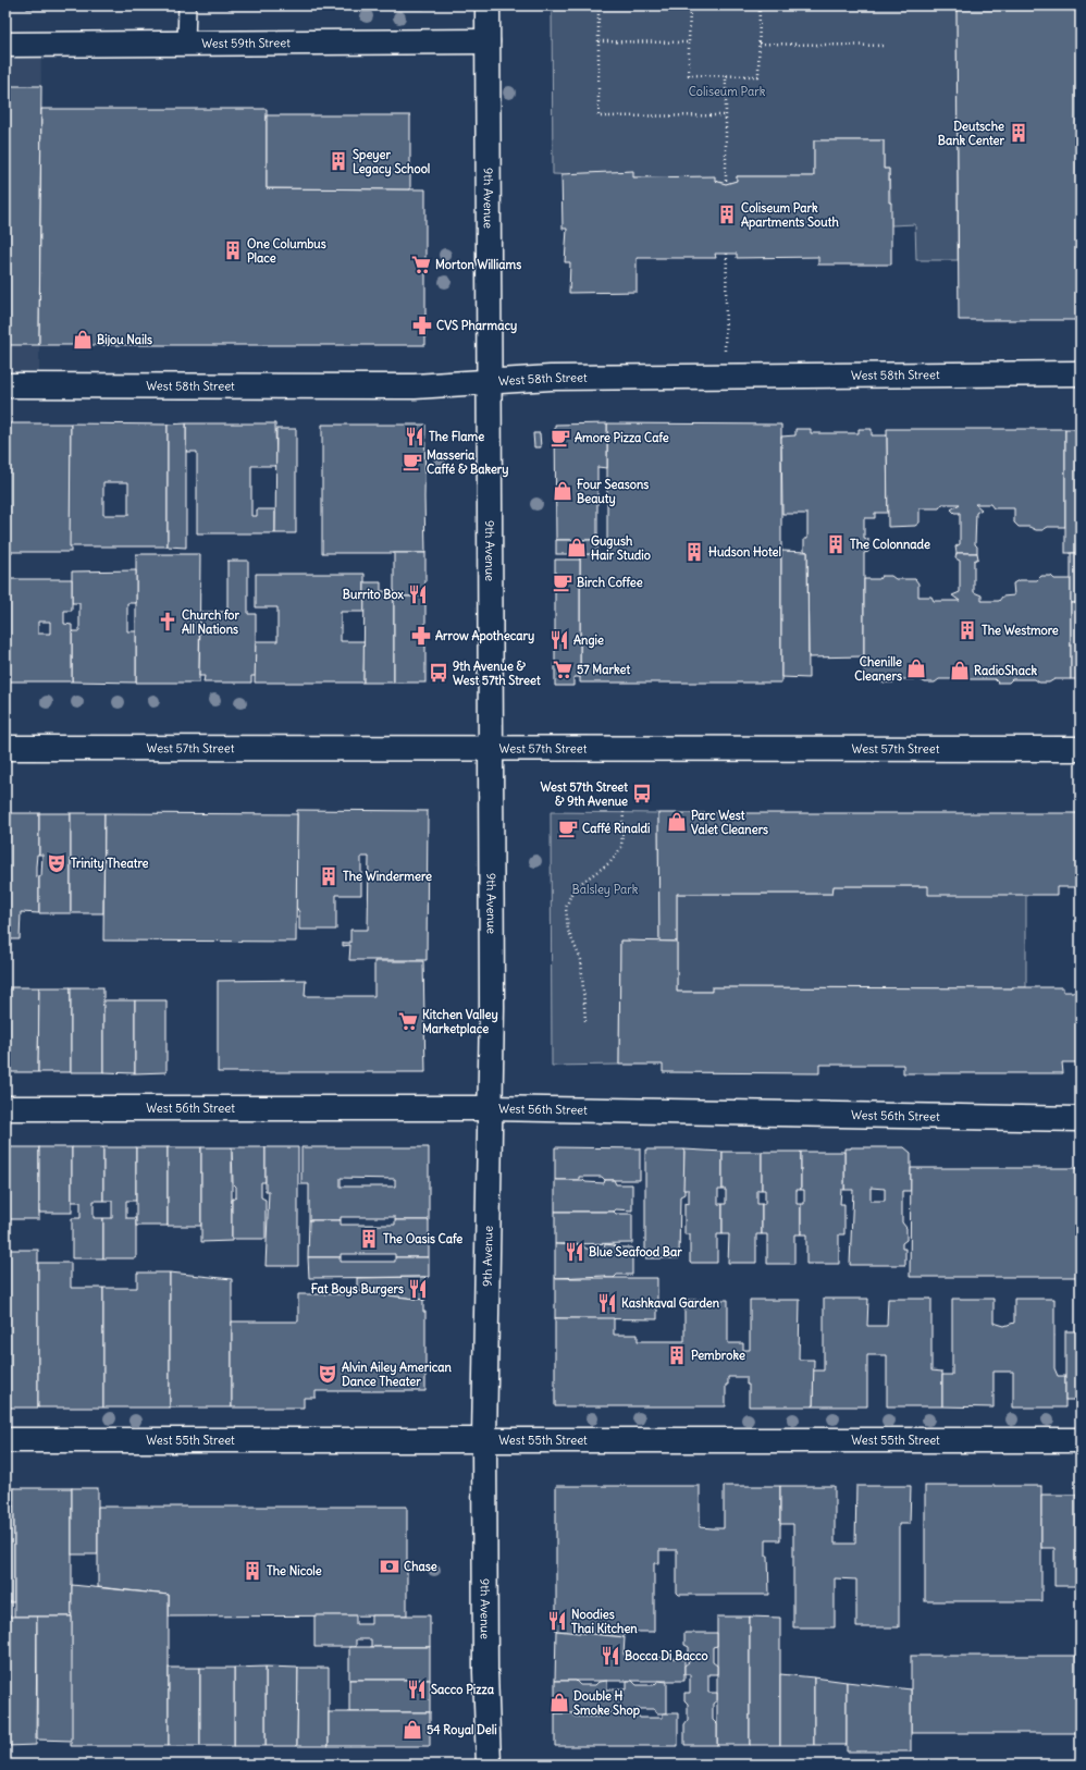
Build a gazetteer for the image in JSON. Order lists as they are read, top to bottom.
{
  "streets": {
    "street": [
      "West 59th Street",
      "9th Avenue",
      "West 58th Street",
      "West 57th Street",
      "West 56th Street",
      "West 55th Street"
    ]
  },
  "crossings": [
    ["West 59th Street", "9th Avenue"],
    ["9th Avenue", "West 58th Street"],
    ["9th Avenue", "West 57th Street"],
    ["9th Avenue", "West 56th Street"],
    ["9th Avenue", "West 55th Street"]
  ],
  "parks": ["Coliseum Park", "Balsley Park"],
  "places": {
    "building": [
      "Deutsche Bank Center",
      "Speyer Legacy School",
      "Coliseum Park Apartments South",
      "One Columbus Place",
      "The Colonnade",
      "Hudson Hotel",
      "The Westmore",
      "The Windermere",
      "The Oasis Cafe",
      "Pembroke",
      "The Nicole"
    ],
    "supermarket": ["Morton Williams", "57 Market", "Kitchen Valley Marketplace"],
    "pharmacy": ["CVS Pharmacy", "Arrow Apothecary"],
    "shop": [
      "Bijou Nails",
      "Four Seasons Beauty",
      "Gugush Hair Studio",
      "Chenille Cleaners",
      "RadioShack",
      "Parc West Valet Cleaners",
      "Double H Smoke Shop",
      "54 Royal Deli"
    ],
    "restaurant": [
      "The Flame",
      "Burrito Box",
      "Angie",
      "Blue Seafood Bar",
      "Fat Boys Burgers",
      "Kashkaval Garden",
      "Noodies Thai Kitchen",
      "Bocca Di Bacco",
      "Sacco Pizza"
    ],
    "cafe": [
      "Amore Pizza Cafe",
      "Masseria Caffé & Bakery",
      "Birch Coffee",
      "Caffé Rinaldi"
    ],
    "church": ["Church for All Nations"],
    "bus stop": ["9th Avenue & West 57th Street", "West 57th Street & 9th Avenue"],
    "theatre": ["Trinity Theatre", "Alvin Ailey American Dance Theater"],
    "bank": ["Chase"]
  }
}
